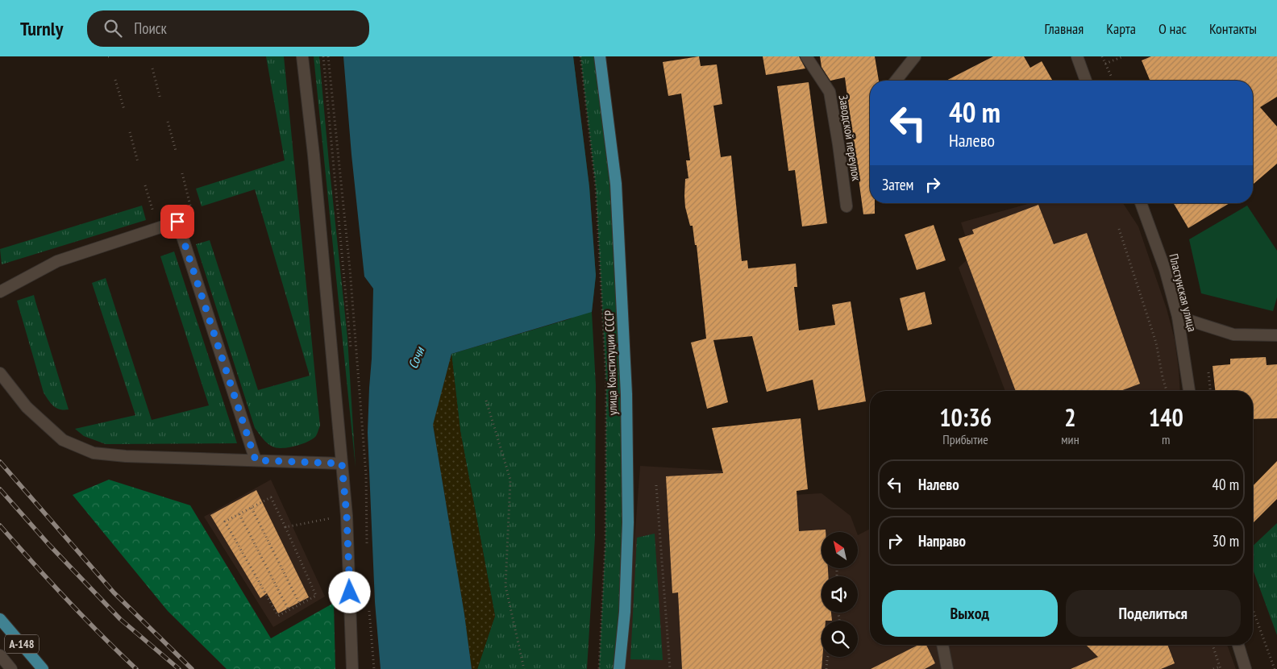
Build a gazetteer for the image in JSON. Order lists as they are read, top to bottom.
{
  "streets": {
    "main road": ["улица Конституции СССР", "А-148"],
    "street": ["Заводской переулок", "Пластунская улица"]
  },
  "water": ["Сочи"],
  "north": "top left",
  "page": {
    "header": "Turnly",
    "search": "Поиск",
    "nav": [
      "Главная",
      "Карта",
      "О нас",
      "Контакты"
    ],
    "turn": ["40 m", "Налево"],
    "then": "Затем",
    "eta": [
      "10:36",
      "Прибытие",
      "2",
      "мин",
      "140",
      "m"
    ],
    "list": [
      {
        "name": "Налево",
        "value": "40 m"
      },
      {
        "name": "Направо",
        "value": "30 m"
      }
    ],
    "buttons": ["Выход", "Поделиться"]
  }
}
